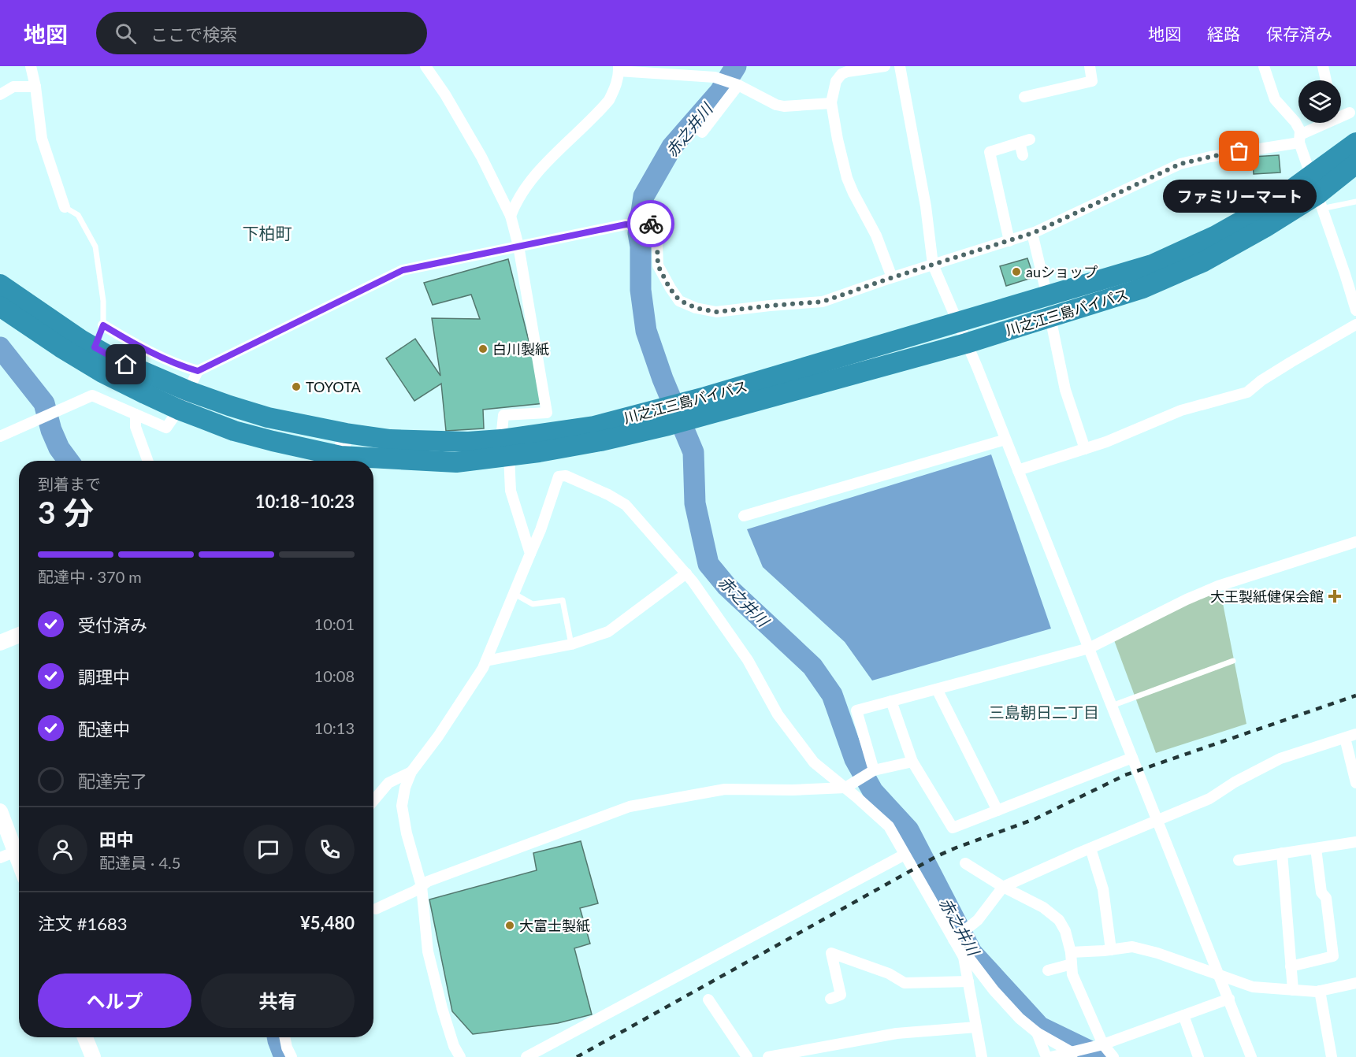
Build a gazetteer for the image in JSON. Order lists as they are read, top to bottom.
{
  "streets": {
    "highway": ["川之江三島バイパス"]
  },
  "districts": ["下柏町", "三島朝日二丁目"],
  "water": ["赤之井川"],
  "places": {
    "other": [
      "ファミリーマート",
      "auショップ",
      "白川製紙",
      "TOYOTA",
      "大富士製紙"
    ],
    "health": ["大王製紙健保会館"]
  },
  "page": {
    "header": "地図",
    "search": "ここで検索",
    "nav": ["地図", "経路", "保存済み"],
    "bubble": "ファミリーマート",
    "heading": ["3 分", "到着まで", "10:18–10:23"],
    "panel": [
      "田中",
      "配達員 · 4.5",
      "注文 #1683",
      "¥5,480"
    ],
    "bar": "配達中 · 370 m",
    "list": [
      ["受付済み", "10:01"],
      ["調理中", "10:08"],
      ["配達中", "10:13"],
      "配達完了"
    ],
    "buttons": ["ヘルプ", "共有"]
  }
}
